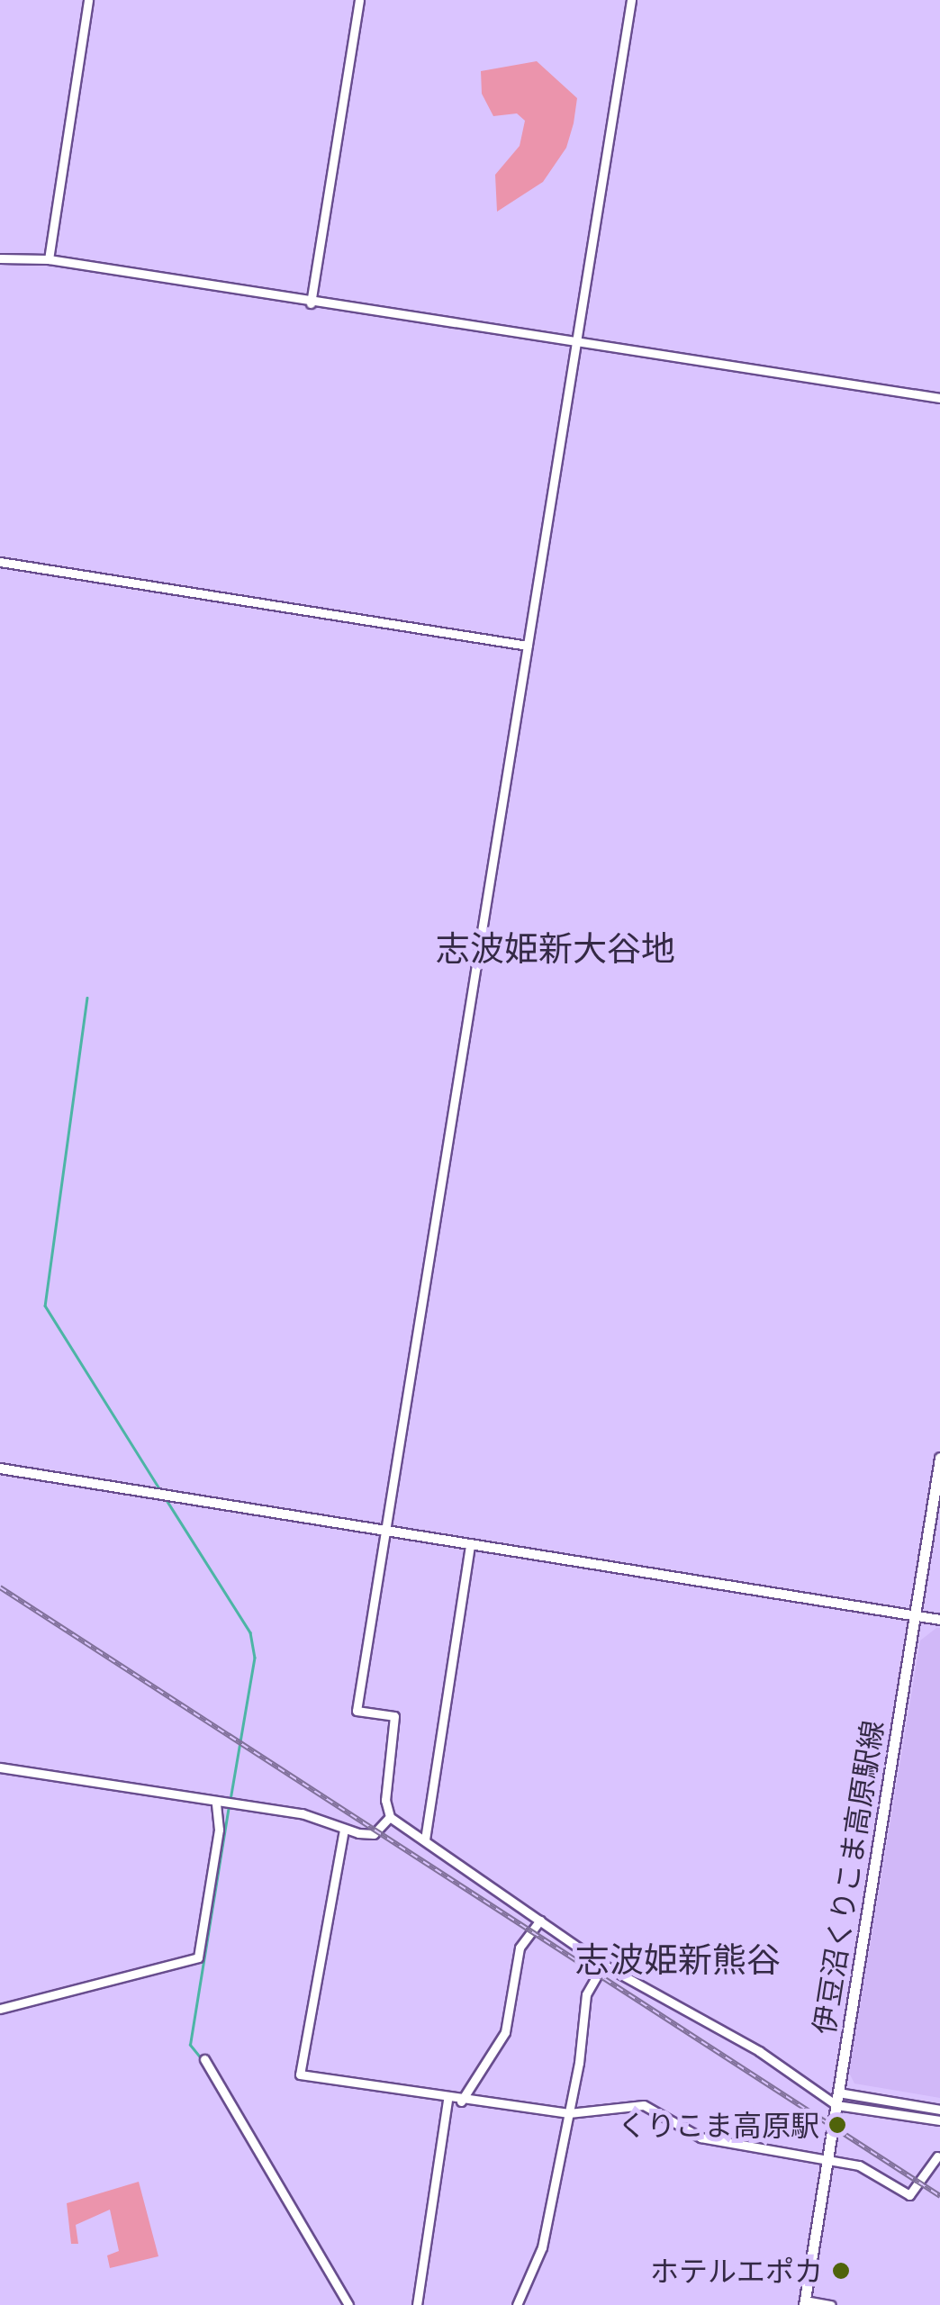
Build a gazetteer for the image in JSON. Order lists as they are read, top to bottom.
{
  "streets": {
    "main road": ["伊豆沼くりこま高原駅線"]
  },
  "districts": ["志波姫新大谷地", "志波姫新熊谷"],
  "places": ["くりこま高原駅", "ホテルエポカ"]
}
